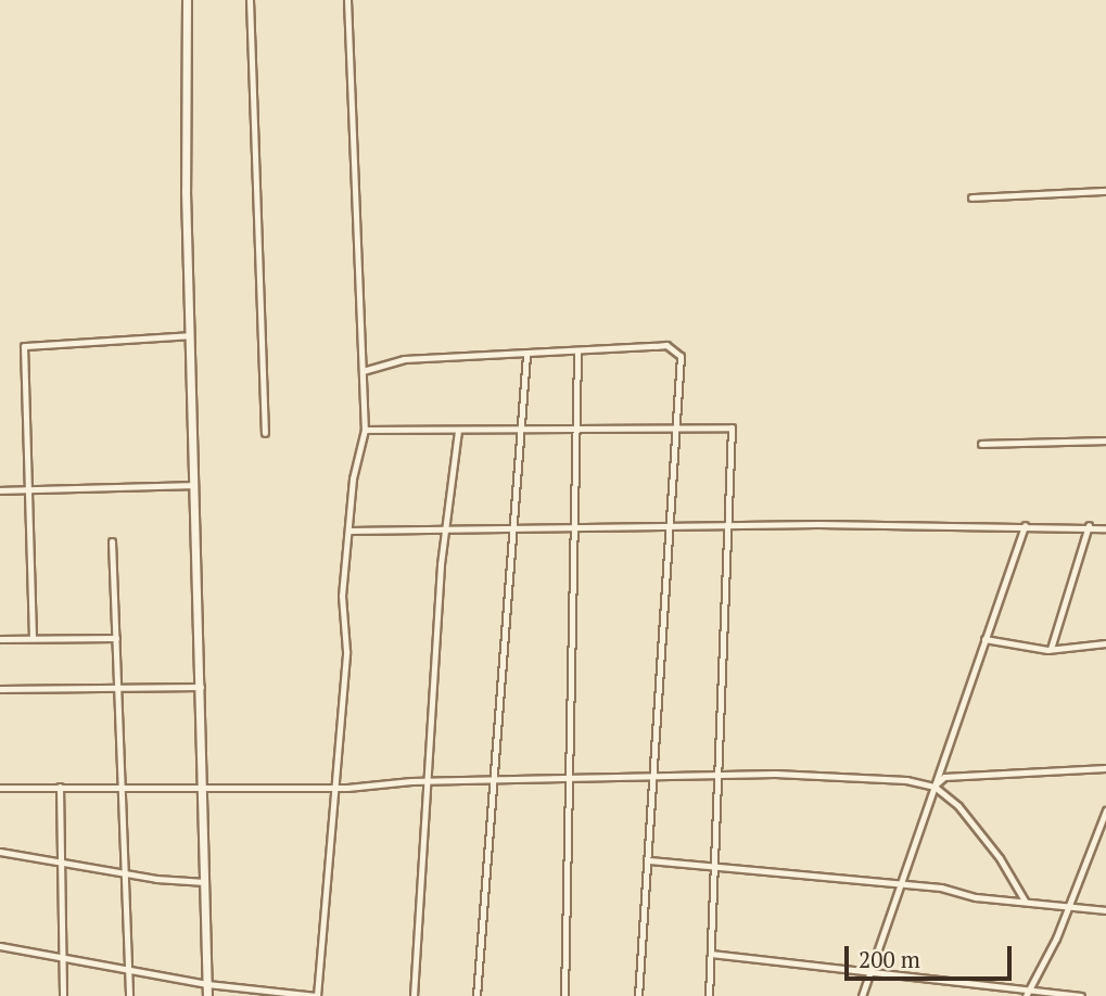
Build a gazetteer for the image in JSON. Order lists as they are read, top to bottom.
{
  "scale_bar": "200 m"
}
